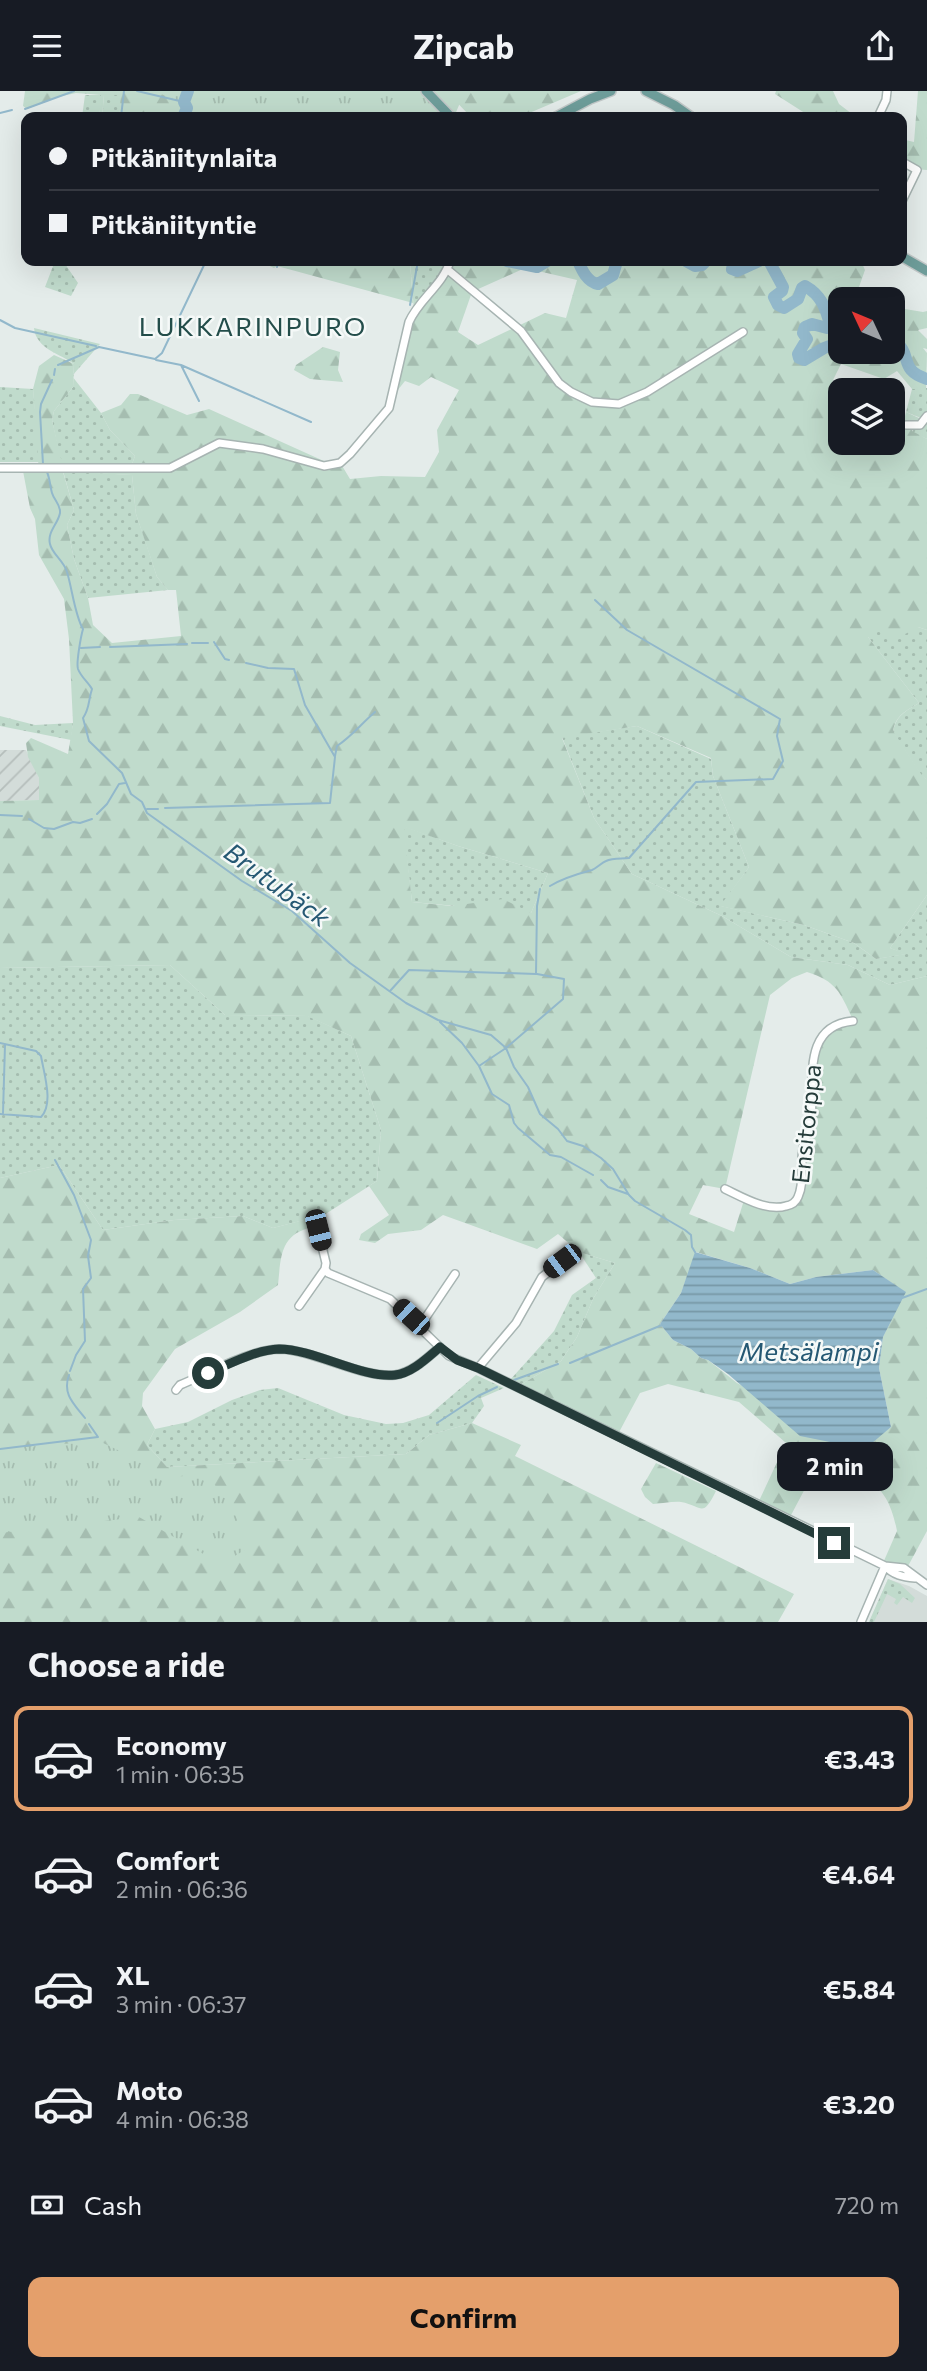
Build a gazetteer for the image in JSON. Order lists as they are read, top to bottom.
{
  "streets": {
    "street": ["Ensitorppa"]
  },
  "districts": ["LUKKARINPURO"],
  "water": ["Brutubäck", "Metsälampi"],
  "north": "top left",
  "page": {
    "header": "Zipcab",
    "banner": ["Pitkäniitynlaita", "Pitkäniityntie"],
    "bubble": "2 min",
    "heading": "Choose a ride",
    "list": [
      {
        "name": "Economy",
        "note": "1 min · 06:35",
        "value": "€3.43"
      },
      {
        "name": "Comfort",
        "note": "2 min · 06:36",
        "value": "€4.64"
      },
      {
        "name": "XL",
        "note": "3 min · 06:37",
        "value": "€5.84"
      },
      {
        "name": "Moto",
        "note": "4 min · 06:38",
        "value": "€3.20"
      }
    ],
    "pay": ["Cash", "720 m"],
    "buttons": "Confirm"
  }
}
